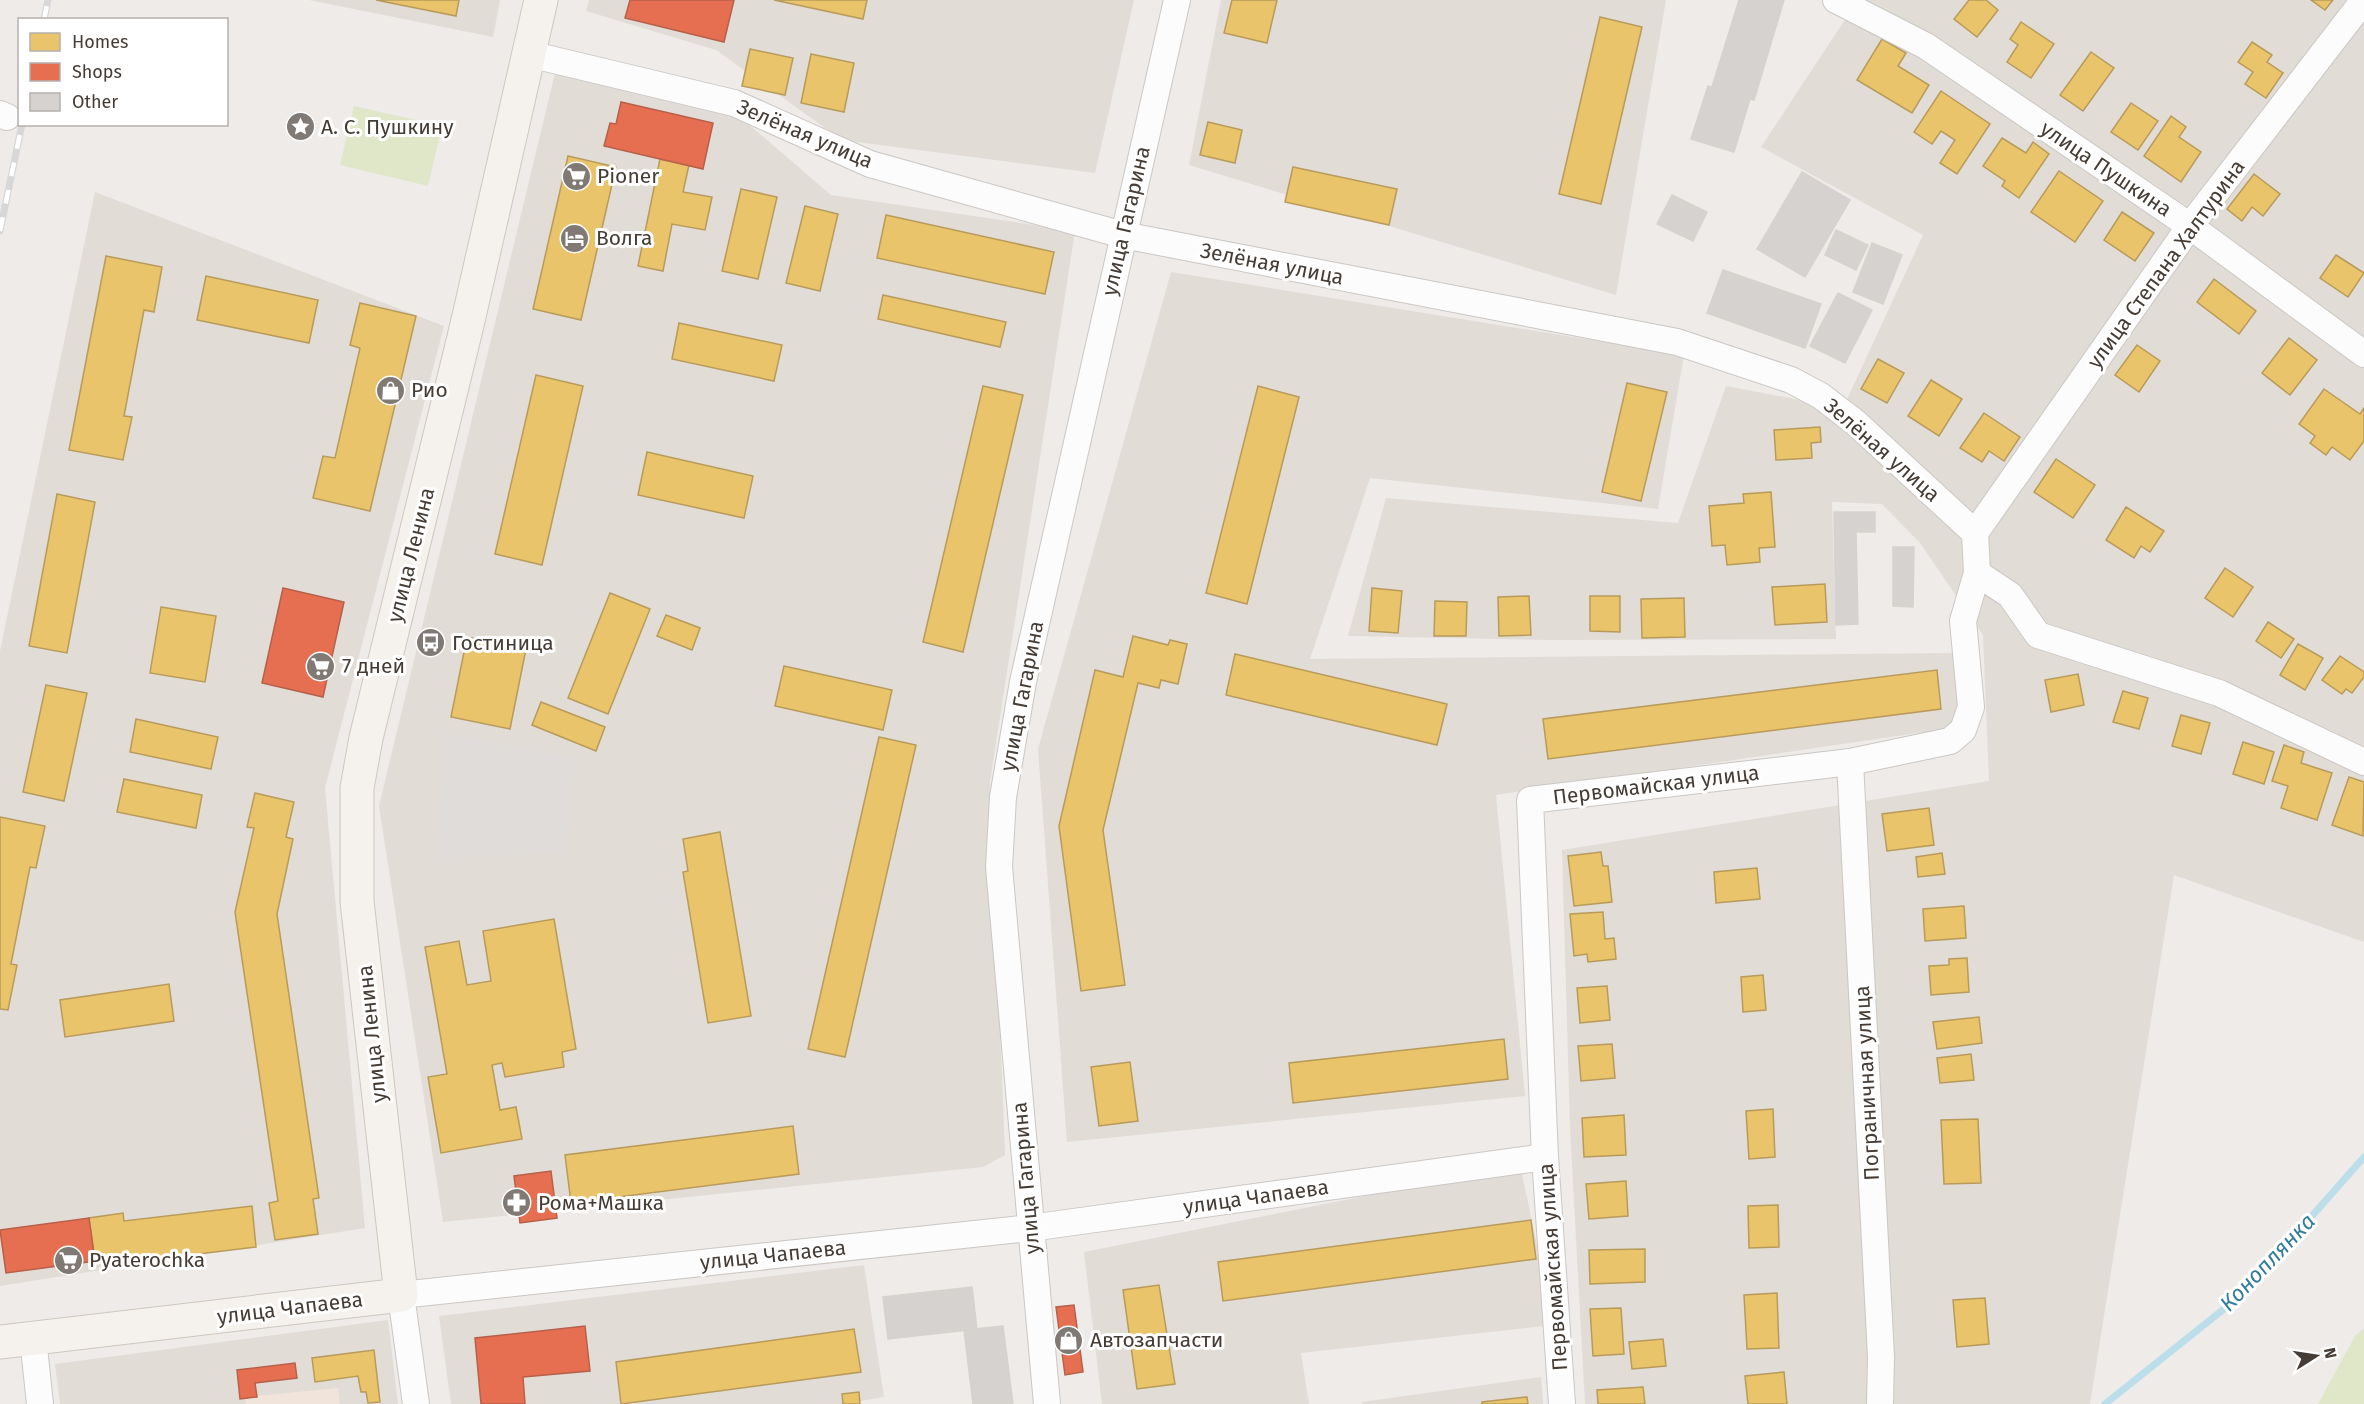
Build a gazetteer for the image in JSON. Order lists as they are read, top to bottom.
{
  "streets": {
    "main road": ["улица Ленина", "улица Чапаева"],
    "street": [
      "Зелёная улица",
      "улица Пушкина",
      "улица Гагарина",
      "улица Степана Халтурина",
      "Первомайская улица",
      "Пограничная улица"
    ]
  },
  "crossings": [
    ["Зелёная улица", "улица Гагарина"],
    ["Зелёная улица", "улица Степана Халтурина"],
    ["Зелёная улица", "улица Ленина"],
    ["Зелёная улица", "Первомайская улица"],
    ["улица Пушкина", "улица Степана Халтурина"],
    ["улица Гагарина", "улица Чапаева"],
    ["улица Степана Халтурина", "Первомайская улица"],
    ["улица Ленина", "улица Чапаева"],
    ["Первомайская улица", "Пограничная улица"],
    ["Первомайская улица", "улица Чапаева"]
  ],
  "water": ["Коноплянка"],
  "places": {
    "place": ["А. С. Пушкину"],
    "supermarket": ["Pioner", "7 дней", "Pyaterochka"],
    "hotel": ["Волга"],
    "shop": ["Рио", "Автозапчасти"],
    "bus stop": ["Гостиница"],
    "pharmacy": ["Рома+Машка"]
  },
  "legend": ["Homes", "Shops", "Other"],
  "north": "right"
}
